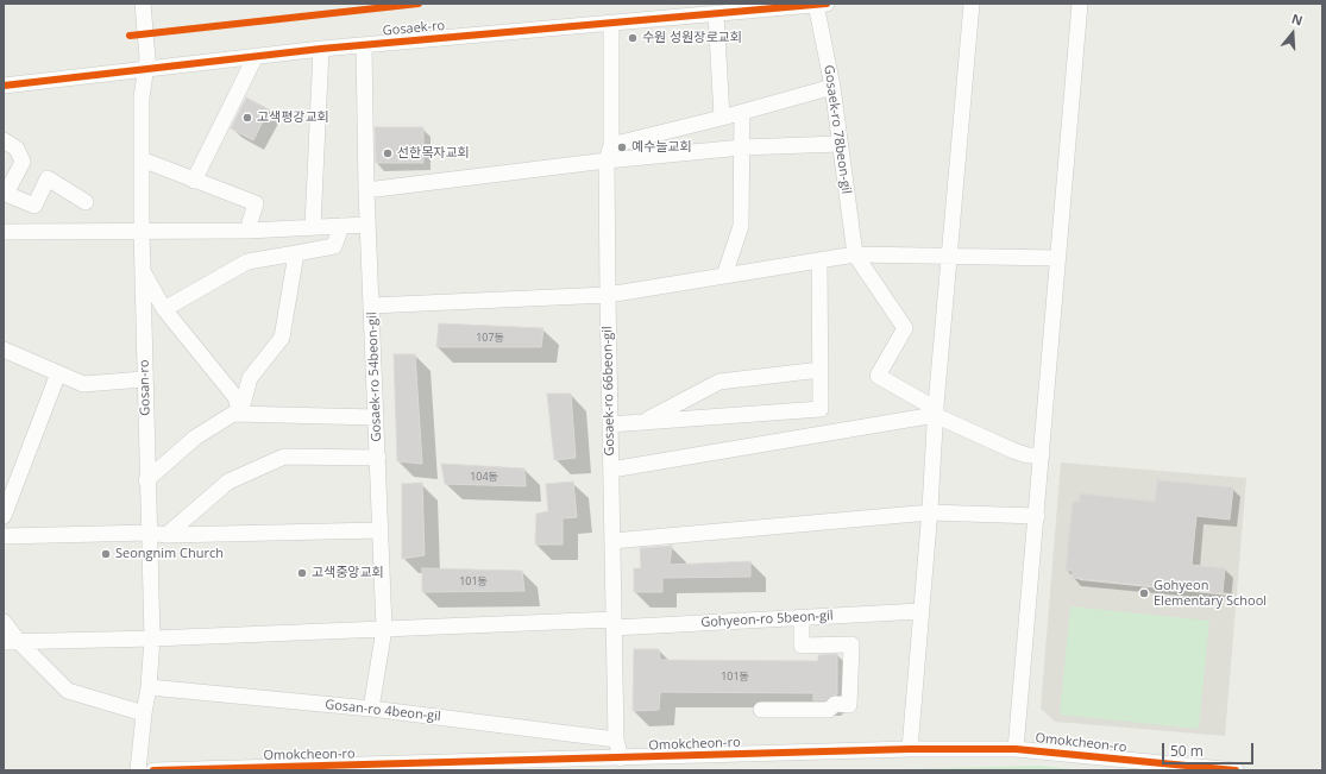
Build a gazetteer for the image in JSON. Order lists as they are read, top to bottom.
{
  "streets": {
    "street": [
      "Gosaek-ro",
      "Gosaek-ro 78beon-gil",
      "Gosaek-ro 54beon-gil",
      "Gosan-ro",
      "Gosaek-ro 66beon-gil",
      "Gohyeon-ro 5beon-gil",
      "Gosan-ro 4beon-gil",
      "Omokcheon-ro"
    ]
  },
  "crossings": [
    ["Gosaek-ro", "Gosaek-ro 78beon-gil"],
    ["Gosaek-ro", "Gosaek-ro 54beon-gil"],
    ["Gosaek-ro", "Gosan-ro"],
    ["Gosaek-ro", "Gosaek-ro 66beon-gil"],
    ["Gosaek-ro 54beon-gil", "Gohyeon-ro 5beon-gil"],
    ["Gosaek-ro 54beon-gil", "Gosan-ro 4beon-gil"],
    ["Gosan-ro", "Gohyeon-ro 5beon-gil"],
    ["Gosan-ro", "Gosan-ro 4beon-gil"],
    ["Gosaek-ro 66beon-gil", "Gohyeon-ro 5beon-gil"],
    ["Gosaek-ro 66beon-gil", "Gosan-ro 4beon-gil"],
    ["Gosaek-ro 66beon-gil", "Omokcheon-ro"]
  ],
  "places": [
    "수원 성원장로교회",
    "고색평강교회",
    "예수늘교회",
    "선한목자교회",
    "Seongnim Church",
    "고색중앙교회",
    "Gohyeon Elementary School"
  ],
  "house_numbers": [
    "107동",
    "104동",
    "101동",
    "101동"
  ],
  "scale_bar": "50 m",
  "north": "top"
}
